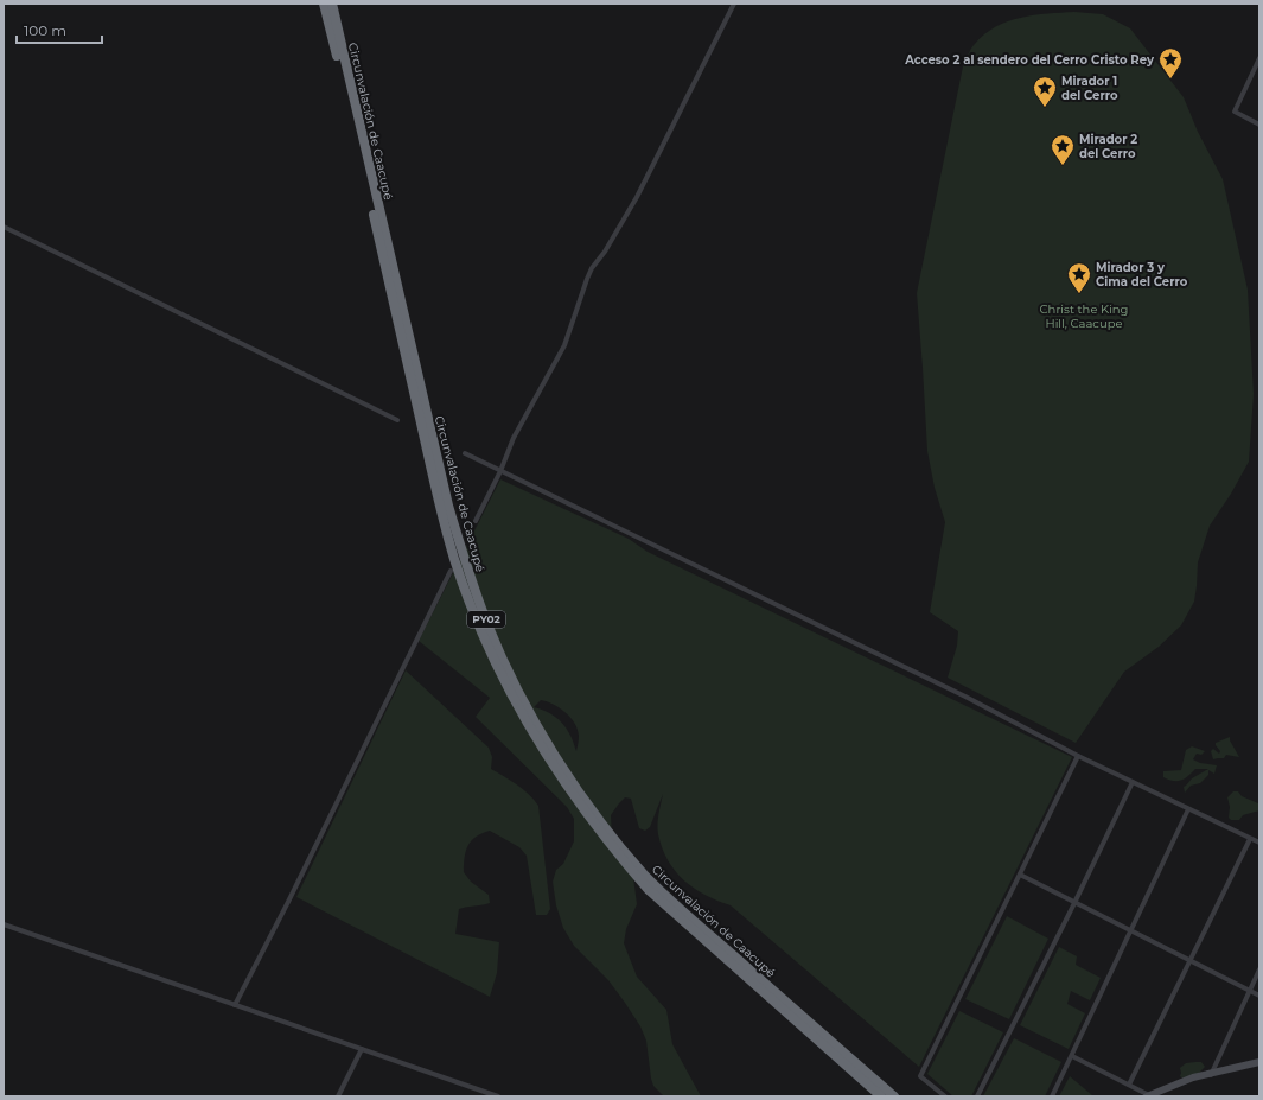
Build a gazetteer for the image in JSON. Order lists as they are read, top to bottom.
{
  "streets": {
    "highway": ["Circunvalación de Caacupé", "PY02"]
  },
  "parks": ["Christ the King Hill, Caacupe"],
  "places": {
    "place": [
      "Acceso 2 al sendero del Cerro Cristo Rey",
      "Mirador 1 del Cerro",
      "Mirador 2 del Cerro",
      "Mirador 3 y Cima del Cerro"
    ]
  },
  "scale_bar": "100 m"
}
